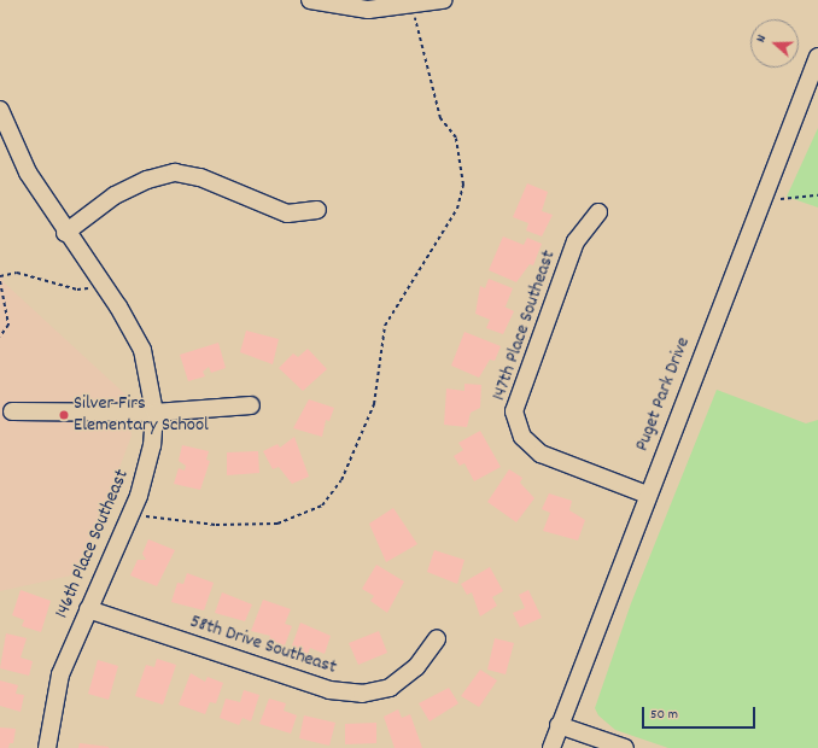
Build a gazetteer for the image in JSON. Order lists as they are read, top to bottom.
{
  "streets": {
    "street": [
      "147th Place Southeast",
      "Puget Park Drive",
      "146th Place Southeast",
      "58th Drive Southeast"
    ]
  },
  "crossings": [
    ["147th Place Southeast", "Puget Park Drive"],
    ["146th Place Southeast", "58th Drive Southeast"]
  ],
  "places": ["Silver Firs Elementary School"],
  "scale_bar": "50 m",
  "north": "left"
}
